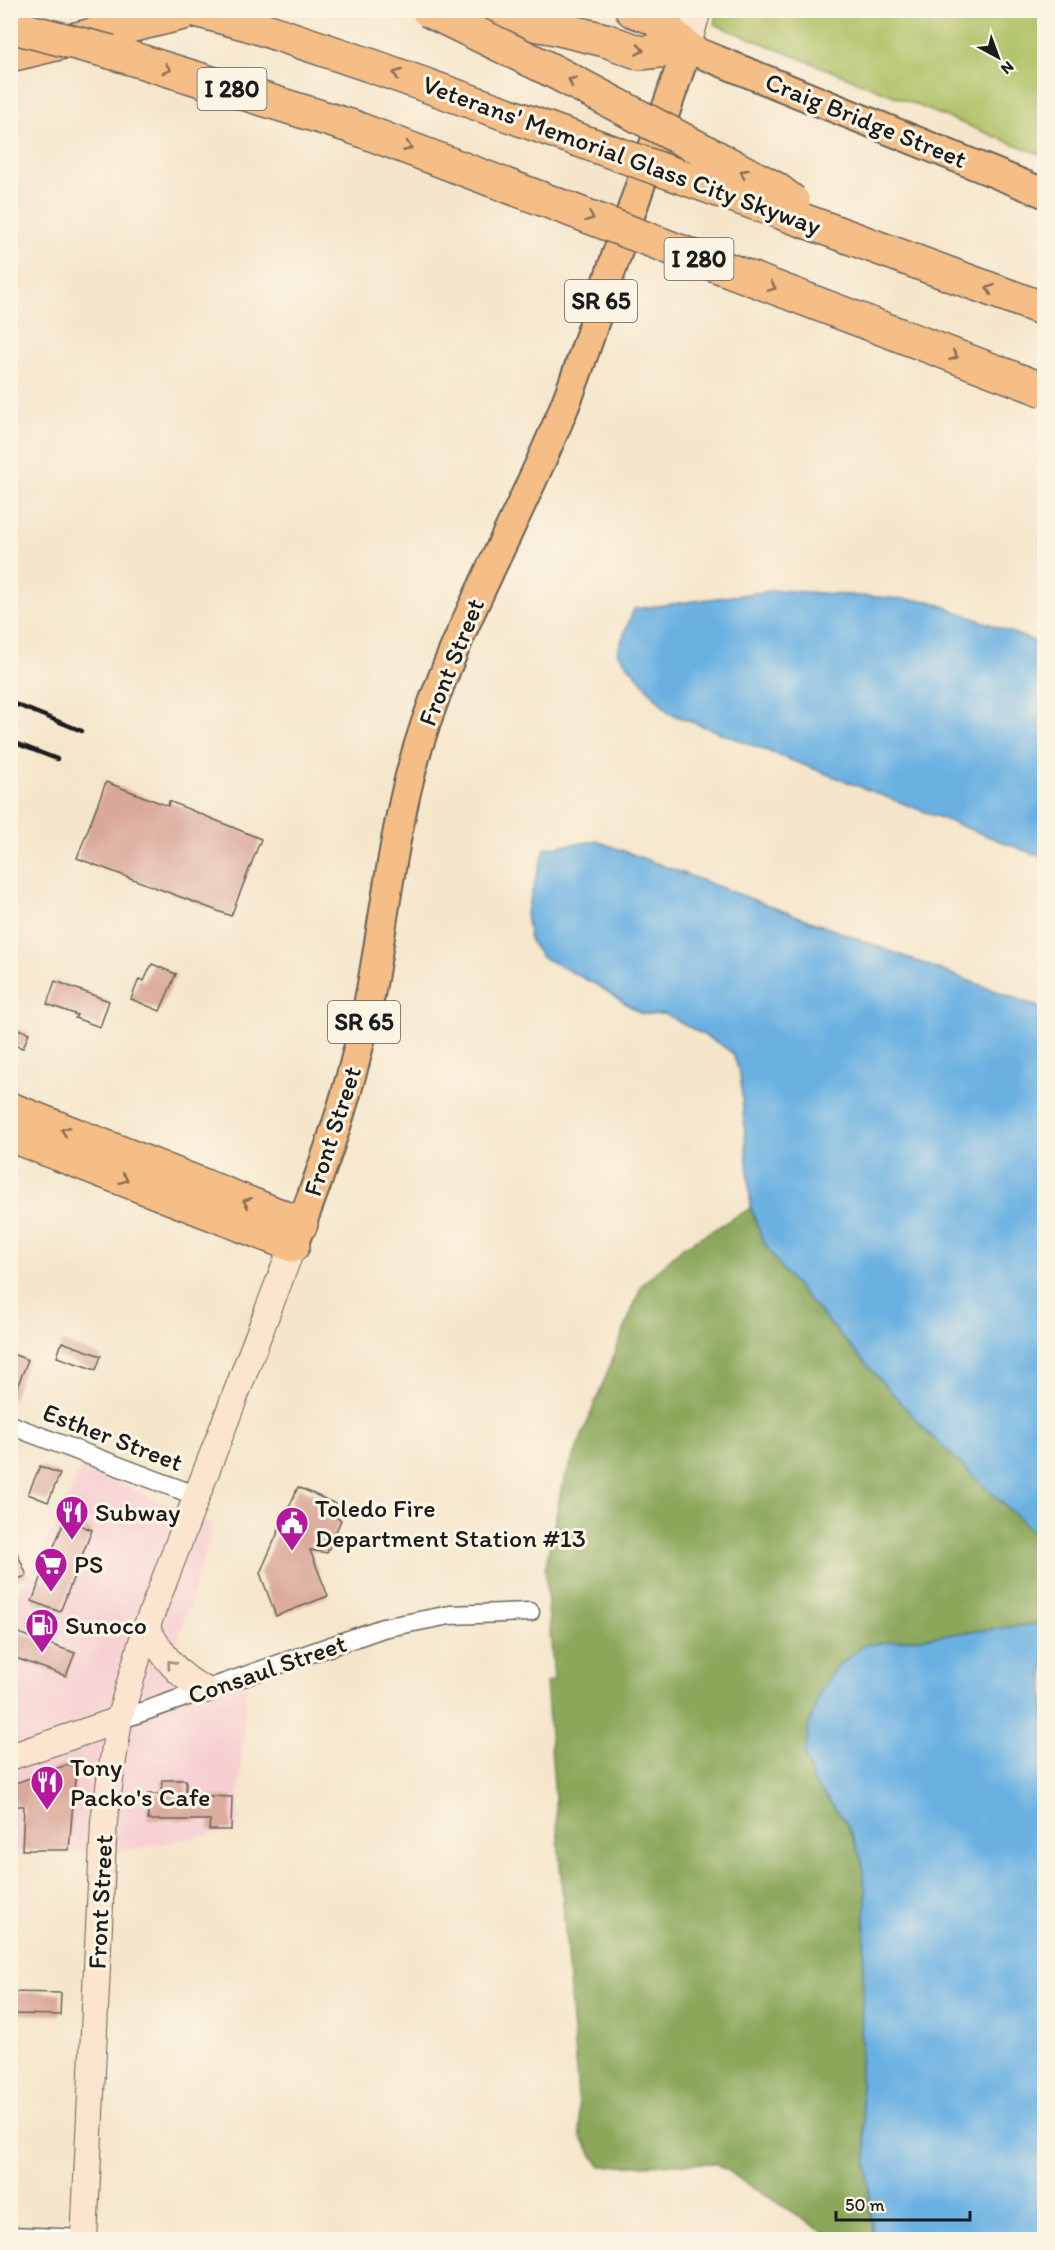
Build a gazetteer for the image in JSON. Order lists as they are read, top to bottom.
{
  "streets": {
    "highway": ["I 280", "Veterans' Memorial Glass City Skyway"],
    "main road": ["Craig Bridge Street", "SR 65", "Front Street"],
    "street": ["Esther Street", "Consaul Street"]
  },
  "crossings": [
    ["Craig Bridge Street", "Front Street"],
    ["Front Street", "Esther Street"],
    ["Front Street", "Consaul Street"]
  ],
  "places": {
    "restaurant": ["Subway", "Tony Packo's Cafe"],
    "public building": ["Toledo Fire Department Station #13"],
    "supermarket": ["PS"],
    "fuel station": ["Sunoco"]
  },
  "scale_bar": "50 m",
  "north": "bottom right"
}
